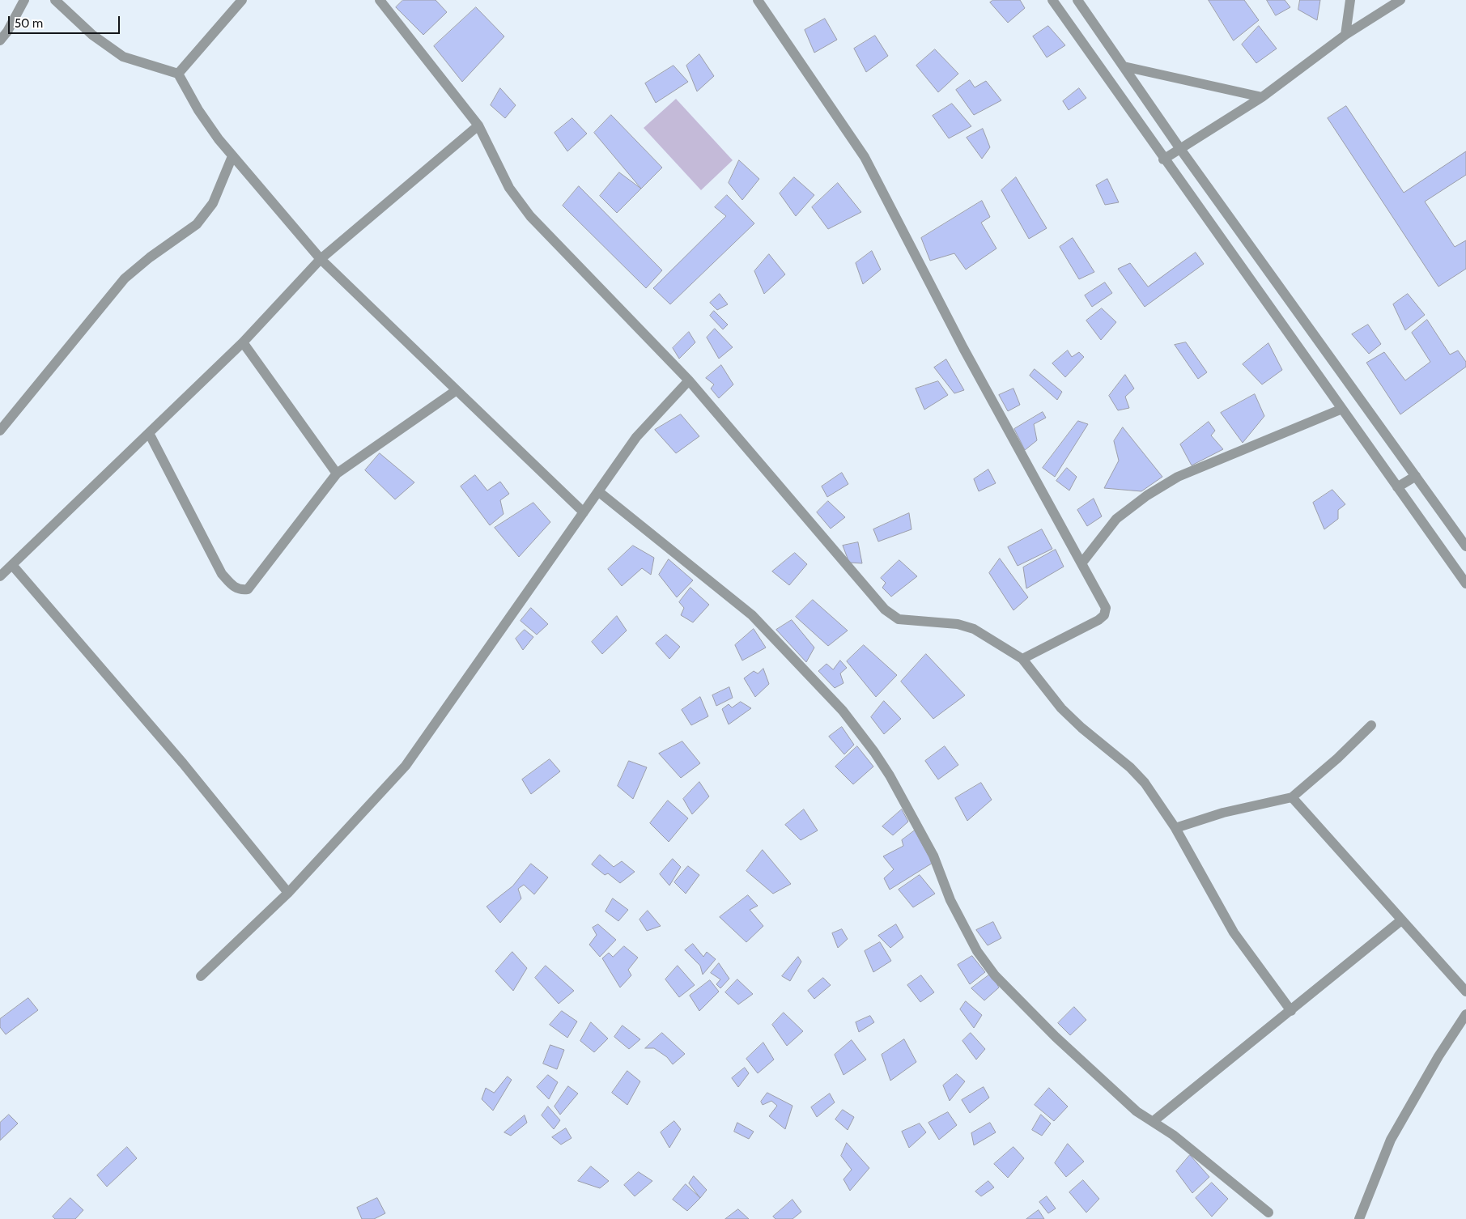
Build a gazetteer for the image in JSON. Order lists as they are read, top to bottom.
{
  "scale_bar": "50 m"
}
